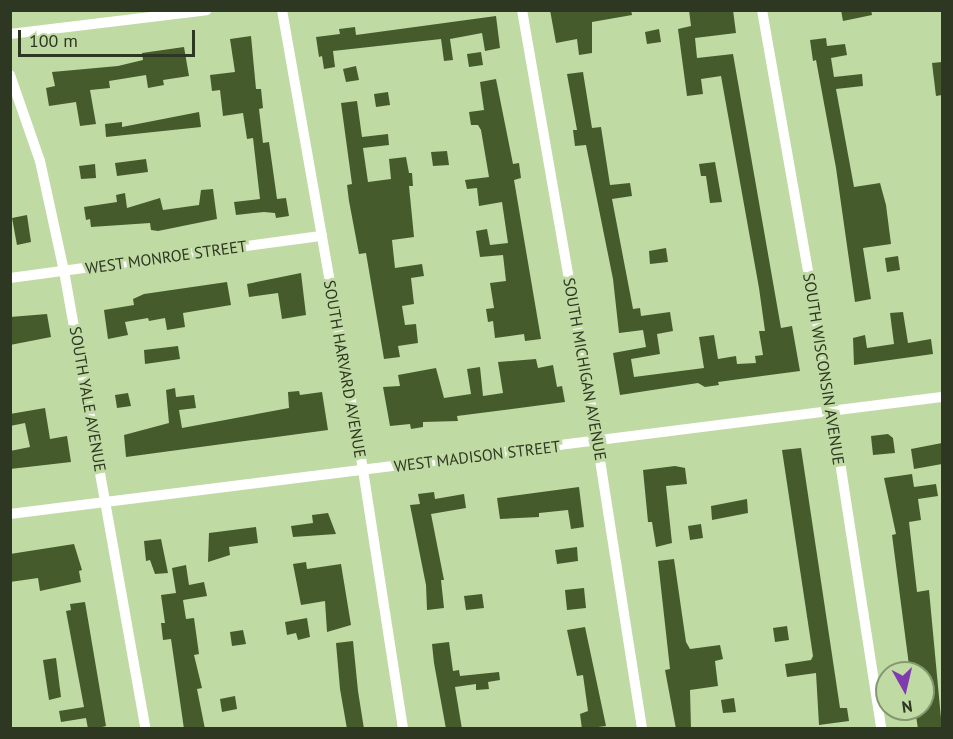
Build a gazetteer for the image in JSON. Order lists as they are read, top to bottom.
{
  "streets": {
    "street": [
      "WEST MONROE STREET",
      "SOUTH HARVARD AVENUE",
      "SOUTH MICHIGAN AVENUE",
      "SOUTH WISCONSIN AVENUE",
      "SOUTH YALE AVENUE",
      "WEST MADISON STREET"
    ]
  },
  "crossings": [
    ["WEST MONROE STREET", "SOUTH HARVARD AVENUE"],
    ["WEST MONROE STREET", "SOUTH YALE AVENUE"],
    ["SOUTH HARVARD AVENUE", "WEST MADISON STREET"],
    ["SOUTH MICHIGAN AVENUE", "WEST MADISON STREET"],
    ["SOUTH WISCONSIN AVENUE", "WEST MADISON STREET"],
    ["SOUTH YALE AVENUE", "WEST MADISON STREET"]
  ],
  "scale_bar": "100 m",
  "north": "bottom"
}
